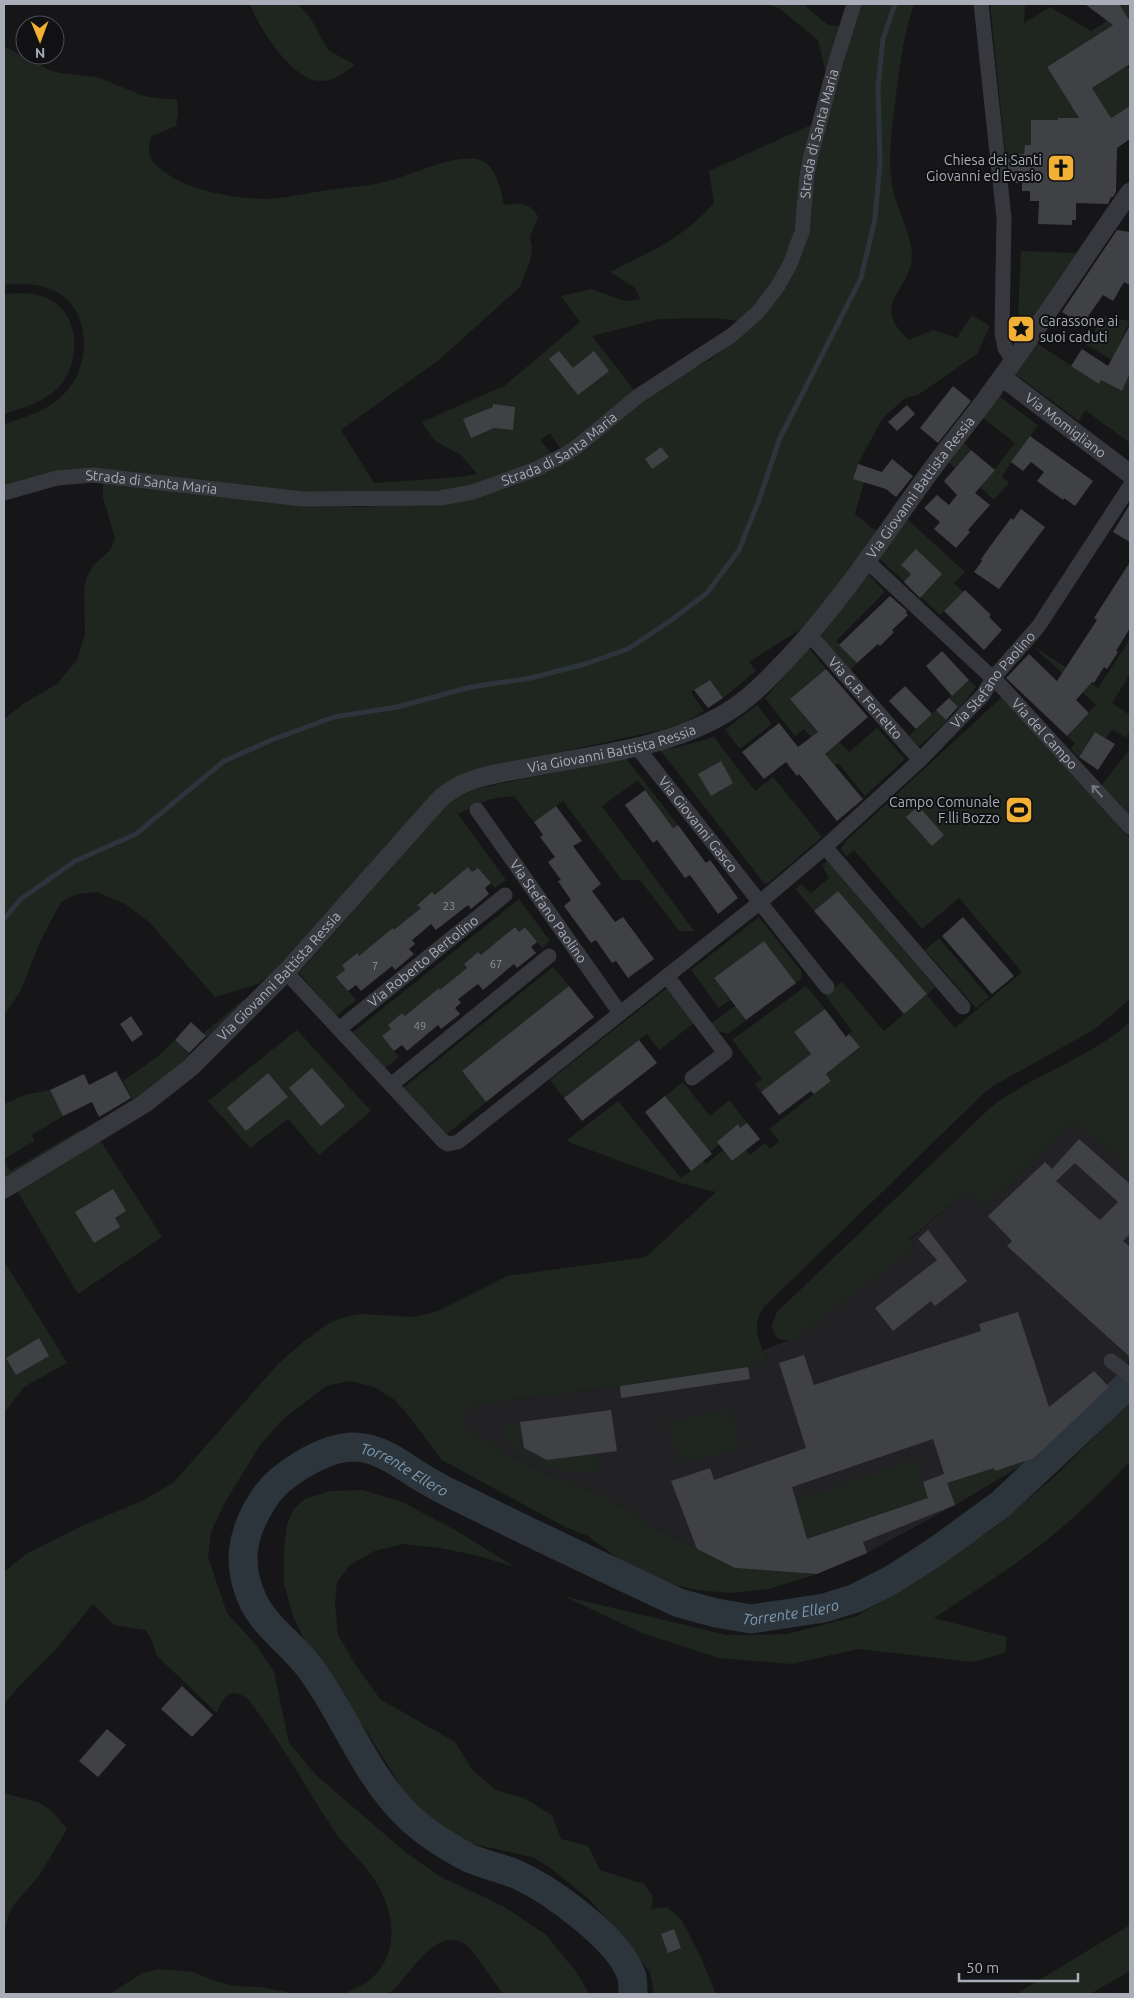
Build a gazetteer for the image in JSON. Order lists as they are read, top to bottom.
{
  "streets": {
    "street": [
      "Strada di Santa Maria",
      "Via Momigliano",
      "Via Giovanni Battista Ressia",
      "Via Stefano Paolino",
      "Via G.B. Ferretto",
      "Via del Campo",
      "Via Giovanni Gasco",
      "Via Roberto Bertolino"
    ]
  },
  "crossings": [
    ["Via Momigliano", "Via Giovanni Battista Ressia"],
    ["Via Giovanni Battista Ressia", "Via G.B. Ferretto"],
    ["Via Giovanni Battista Ressia", "Via del Campo"],
    ["Via Giovanni Battista Ressia", "Via Giovanni Gasco"],
    ["Via Stefano Paolino", "Via G.B. Ferretto"],
    ["Via Stefano Paolino", "Via del Campo"],
    ["Via Stefano Paolino", "Via Giovanni Gasco"]
  ],
  "one_way": ["Via del Campo"],
  "water": ["Torrente Ellero"],
  "places": {
    "church": ["Chiesa dei Santi Giovanni ed Evasio"],
    "place": ["Carassone ai suoi caduti"],
    "sports": ["Campo Comunale F.lli Bozzo"]
  },
  "house_numbers": [
    "23",
    "67",
    "7",
    "49"
  ],
  "scale_bar": "50 m",
  "north": "bottom"
}
